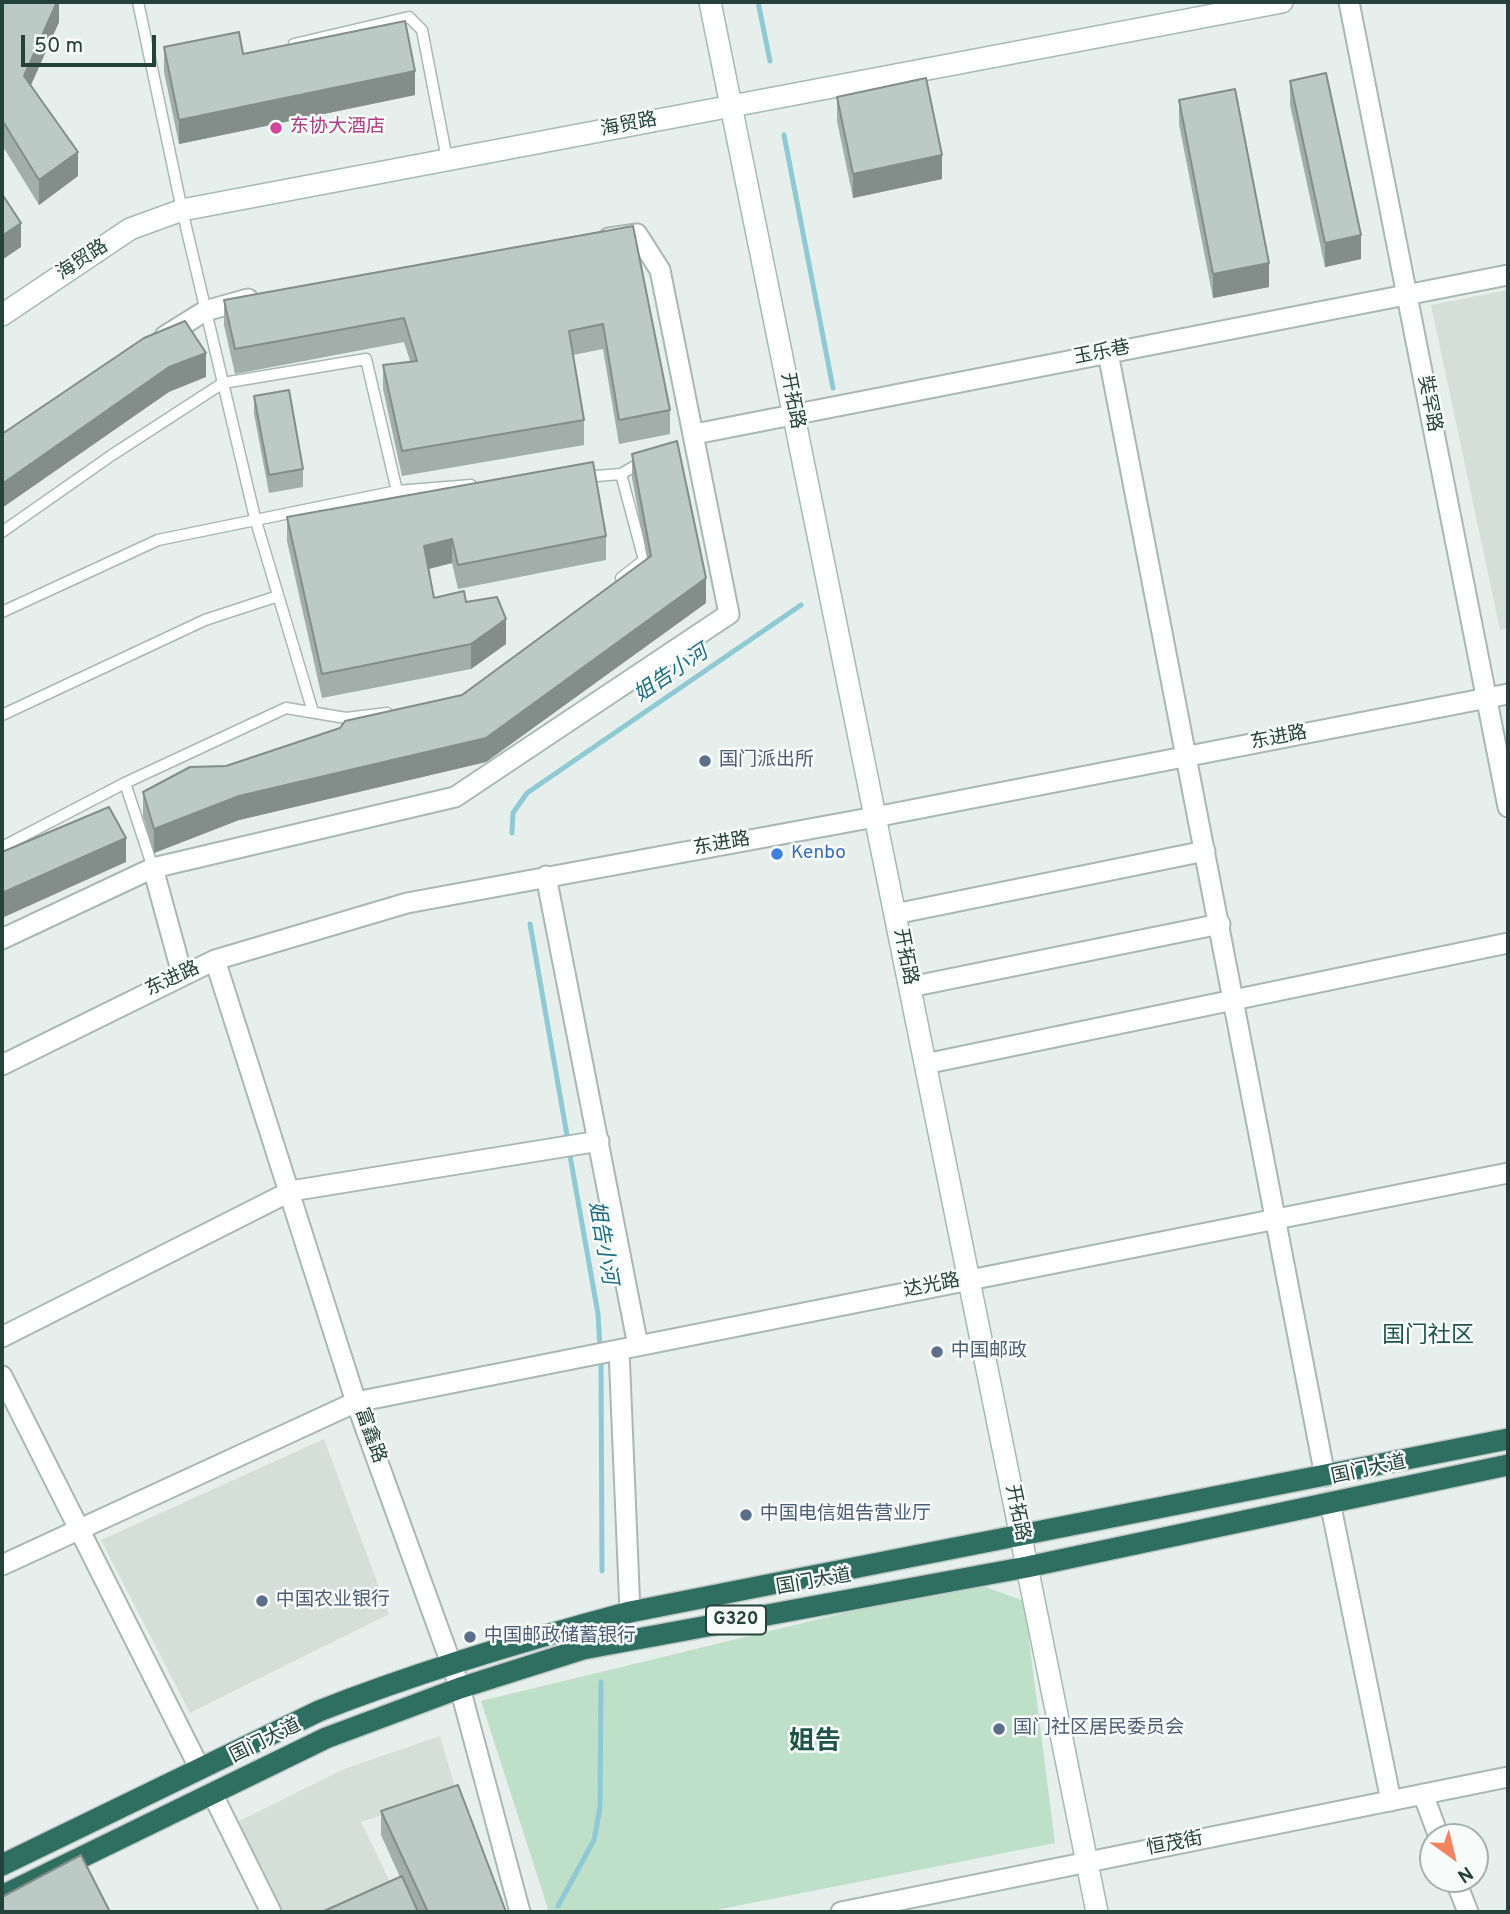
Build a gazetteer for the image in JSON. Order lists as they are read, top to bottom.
{
  "streets": {
    "highway": ["国门大道", "G320"],
    "street": [
      "海贸路",
      "玉乐巷",
      "开拓路",
      "奘罕路",
      "东进路",
      "达光路",
      "富鑫路",
      "恒茂街"
    ]
  },
  "crossings": [
    ["海贸路", "开拓路"],
    ["玉乐巷", "开拓路"],
    ["玉乐巷", "奘罕路"],
    ["开拓路", "东进路"],
    ["开拓路", "达光路"],
    ["开拓路", "国门大道"],
    ["开拓路", "恒茂街"],
    ["奘罕路", "东进路"],
    ["东进路", "富鑫路"],
    ["达光路", "富鑫路"],
    ["富鑫路", "国门大道"]
  ],
  "districts": ["国门社区", "姐告"],
  "water": ["姐告小河"],
  "places": [
    "东协大酒店",
    "国门派出所",
    "Kenbo",
    "中国邮政",
    "中国电信姐告营业厅",
    "中国农业银行",
    "中国邮政储蓄银行",
    "国门社区居民委员会"
  ],
  "scale_bar": "50 m",
  "north": "bottom right"
}
